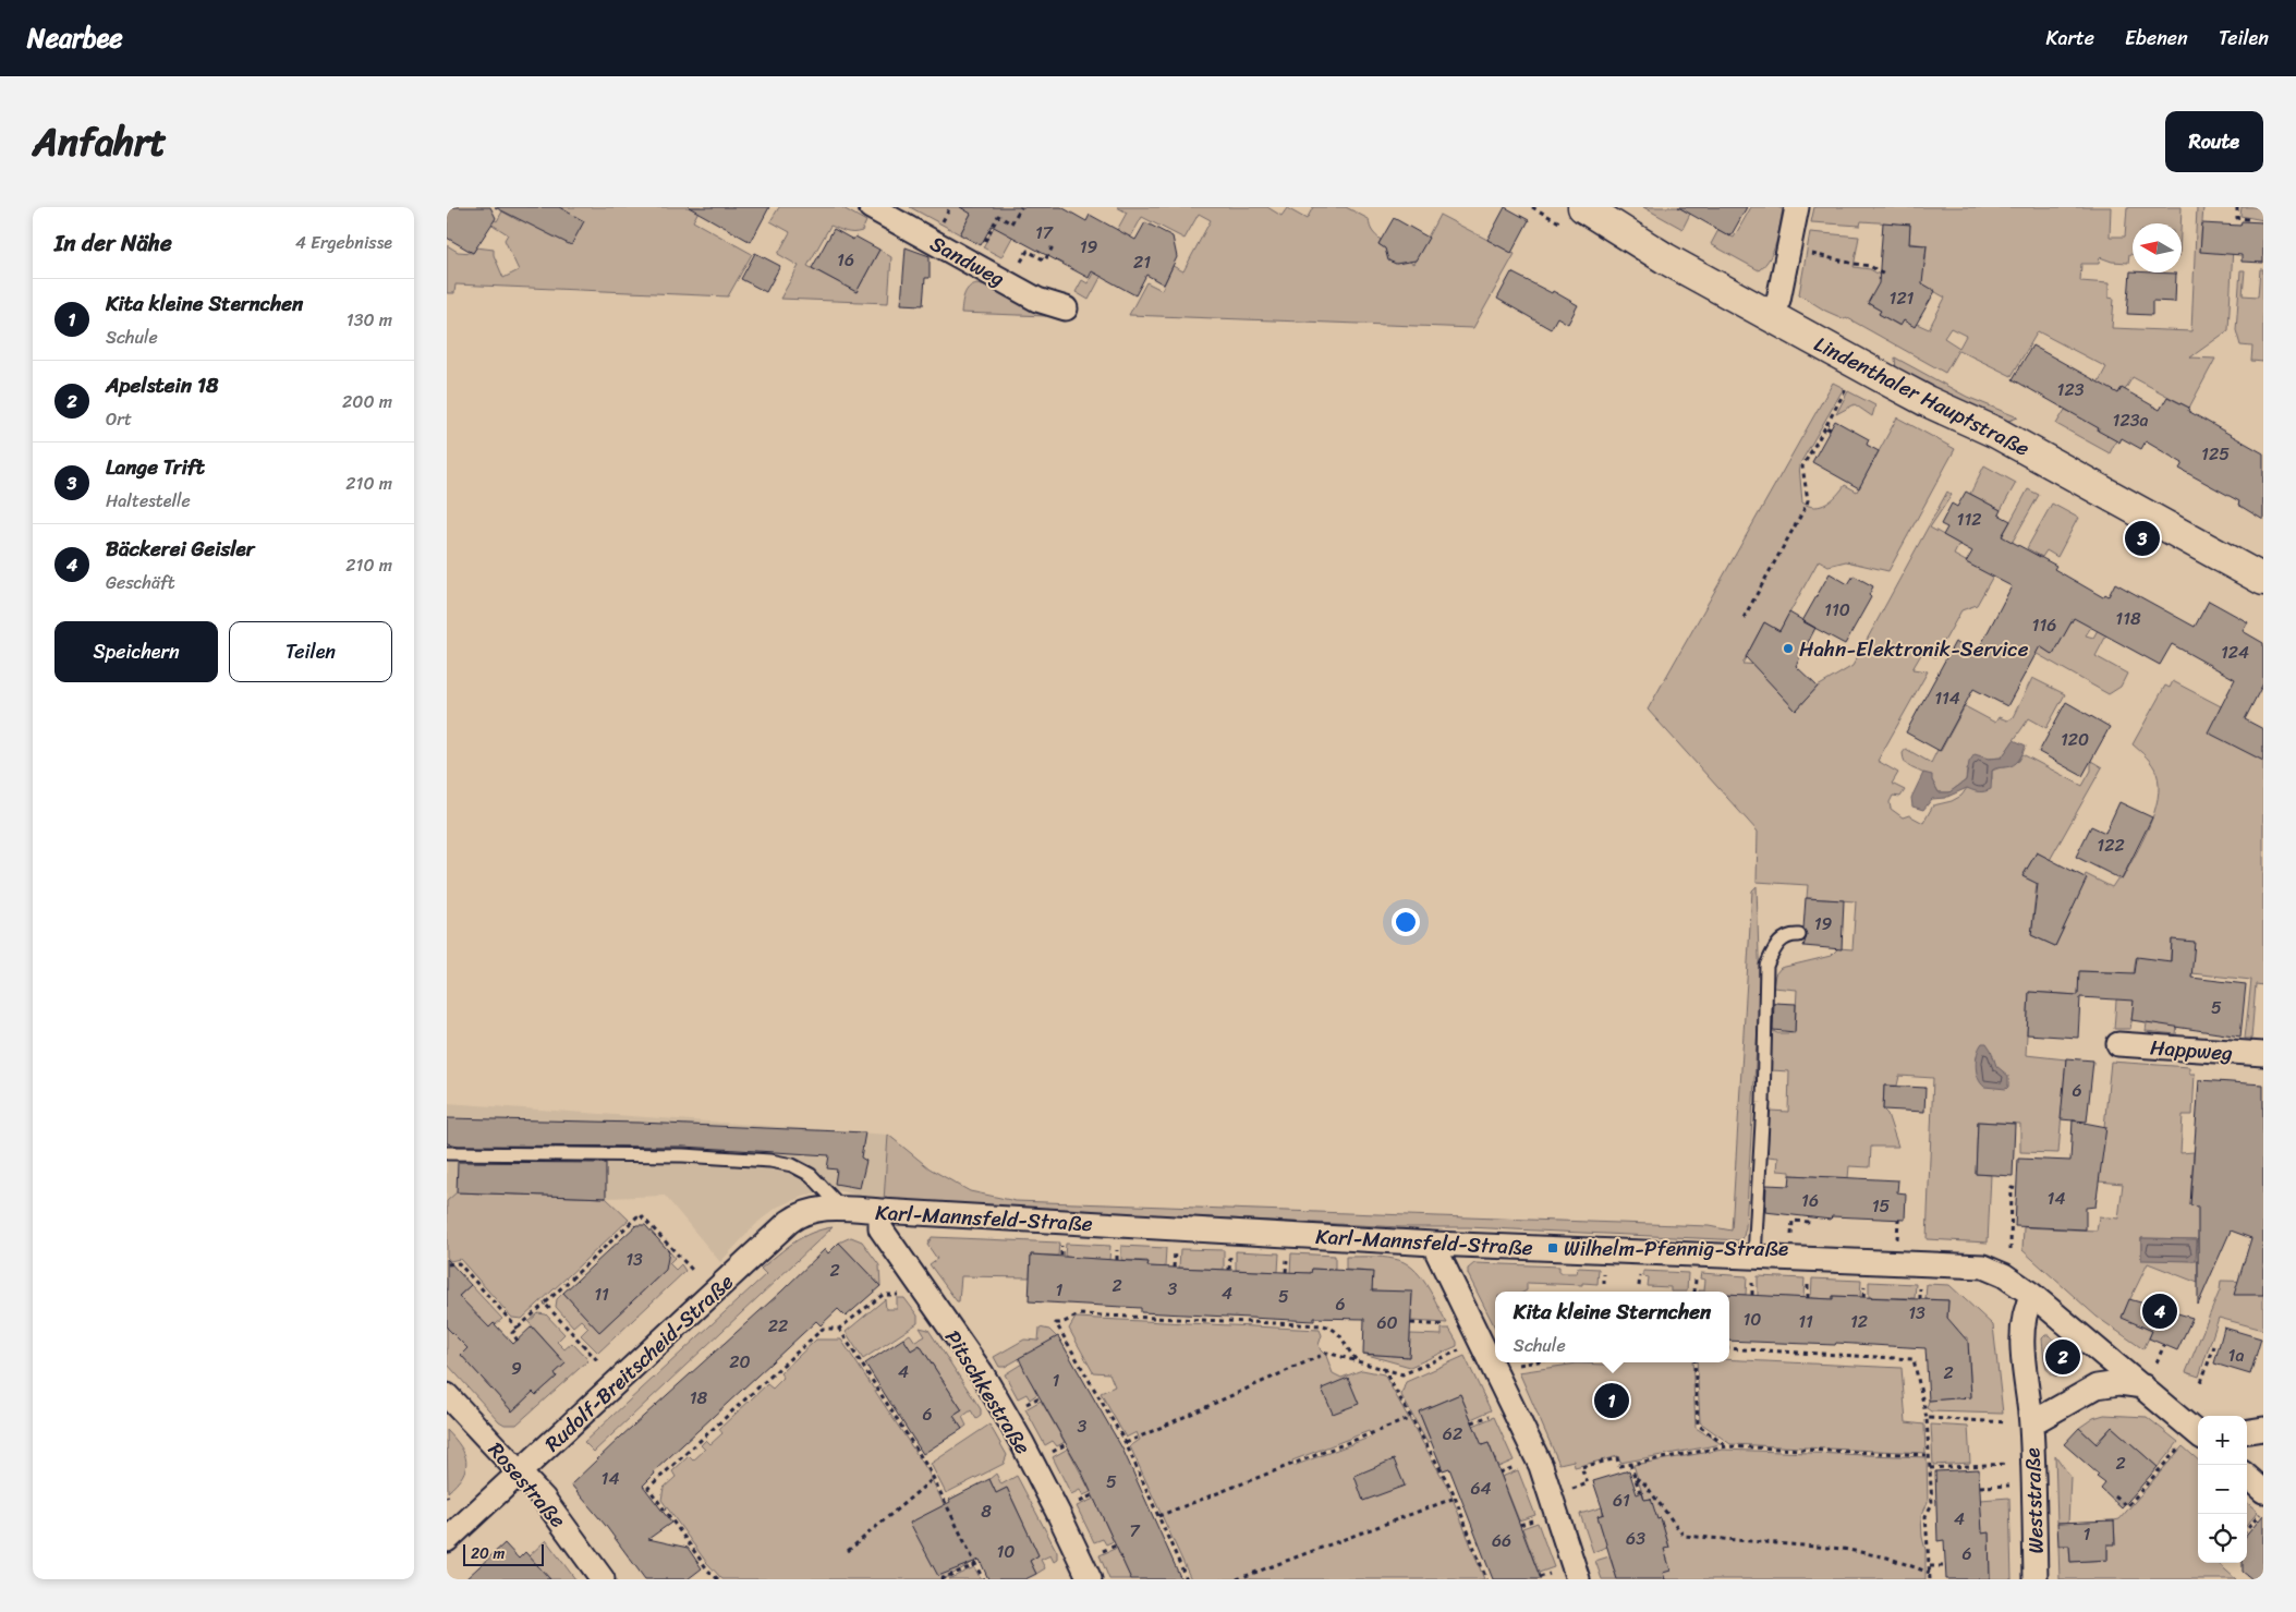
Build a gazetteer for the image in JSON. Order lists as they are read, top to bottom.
{
  "streets": {
    "street": [
      "Sandweg",
      "Lindenthaler Hauptstraße",
      "Happweg",
      "Karl-Mannsfeld-Straße",
      "Rudolf-Breitscheid-Straße",
      "Pitschkestraße",
      "Rosestraße",
      "Weststraße"
    ]
  },
  "crossings": [
    ["Karl-Mannsfeld-Straße", "Rudolf-Breitscheid-Straße"],
    ["Karl-Mannsfeld-Straße", "Pitschkestraße"],
    ["Karl-Mannsfeld-Straße", "Weststraße"],
    ["Rudolf-Breitscheid-Straße", "Rosestraße"]
  ],
  "places": {
    "other": ["Hahn-Elektronik-Service"],
    "transit": ["Wilhelm-Pfennig-Straße"]
  },
  "house_numbers": [
    "17",
    "19",
    "16",
    "21",
    "121",
    "123",
    "123a",
    "125",
    "112",
    "110",
    "118",
    "116",
    "124",
    "114",
    "120",
    "122",
    "19",
    "5",
    "6",
    "14",
    "16",
    "15",
    "13",
    "2",
    "2",
    "3",
    "1",
    "4",
    "11",
    "5",
    "6",
    "13",
    "10",
    "11",
    "12",
    "60",
    "22",
    "1a",
    "20",
    "9",
    "4",
    "2",
    "1",
    "18",
    "6",
    "3",
    "62",
    "2",
    "14",
    "5",
    "64",
    "61",
    "8",
    "4",
    "7",
    "1",
    "63",
    "66",
    "10",
    "6"
  ],
  "scale_bar": "20 m",
  "north": "left",
  "page": {
    "header": "Nearbee",
    "nav": ["Karte", "Ebenen", "Teilen"],
    "title": "Anfahrt",
    "buttons": [
      "Route",
      ["Speichern", "Teilen"]
    ],
    "heading": ["In der Nähe", "4 Ergebnisse"],
    "list": [
      {
        "mark": "1",
        "name": "Kita kleine Sternchen",
        "note": "Schule",
        "value": "130 m"
      },
      {
        "mark": "2",
        "name": "Apelstein 18",
        "note": "Ort",
        "value": "200 m"
      },
      {
        "mark": "3",
        "name": "Lange Trift",
        "note": "Haltestelle",
        "value": "210 m"
      },
      {
        "mark": "4",
        "name": "Bäckerei Geisler",
        "note": "Geschäft",
        "value": "210 m"
      }
    ],
    "pins": [
      "3",
      "4",
      "2",
      "1"
    ],
    "popup": ["Kita kleine Sternchen", "Schule"],
    "map_buttons": ["+", "−"],
    "scale": "20 m"
  }
}
